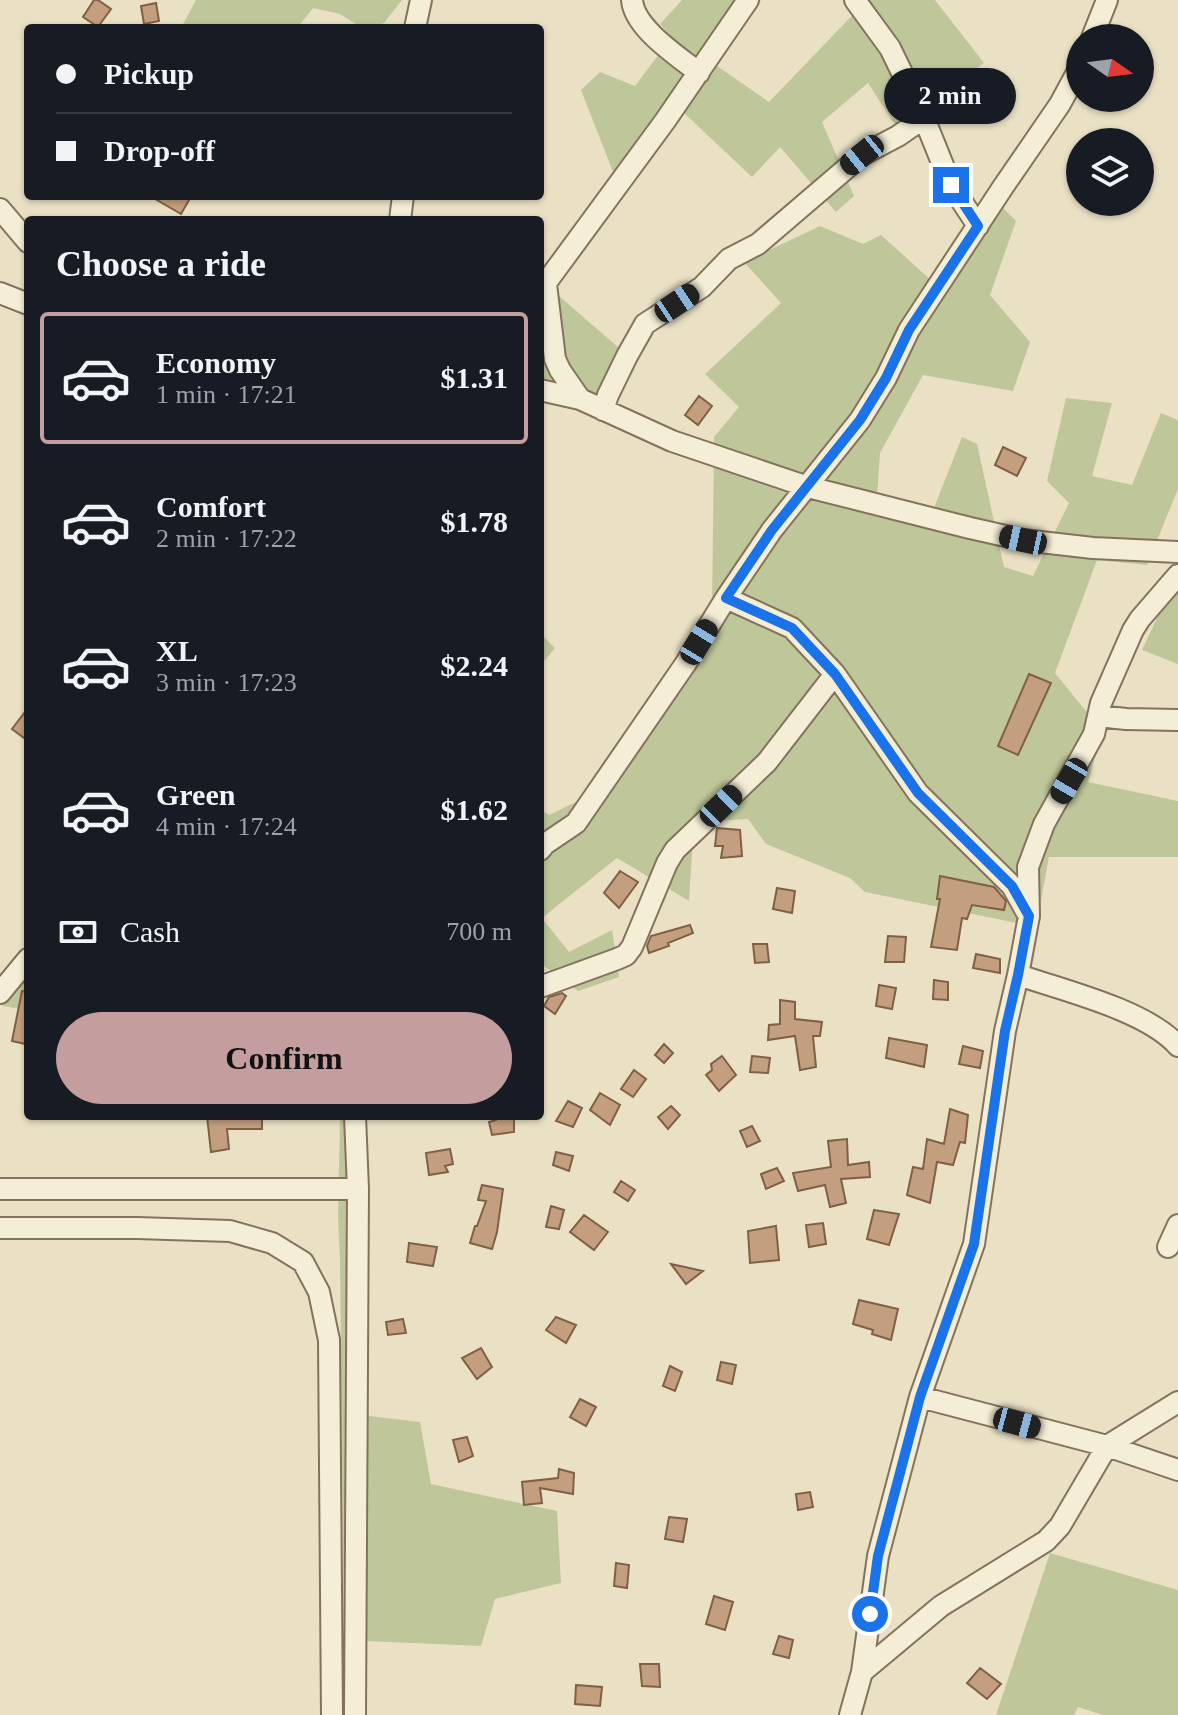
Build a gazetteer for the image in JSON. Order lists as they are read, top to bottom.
{
  "north": "right",
  "page": {
    "banner": ["Pickup", "Drop-off"],
    "bubble": "2 min",
    "heading": "Choose a ride",
    "list": [
      {
        "name": "Economy",
        "note": "1 min · 17:21",
        "value": "$1.31"
      },
      {
        "name": "Comfort",
        "note": "2 min · 17:22",
        "value": "$1.78"
      },
      {
        "name": "XL",
        "note": "3 min · 17:23",
        "value": "$2.24"
      },
      {
        "name": "Green",
        "note": "4 min · 17:24",
        "value": "$1.62"
      }
    ],
    "pay": ["Cash", "700 m"],
    "buttons": "Confirm"
  }
}
